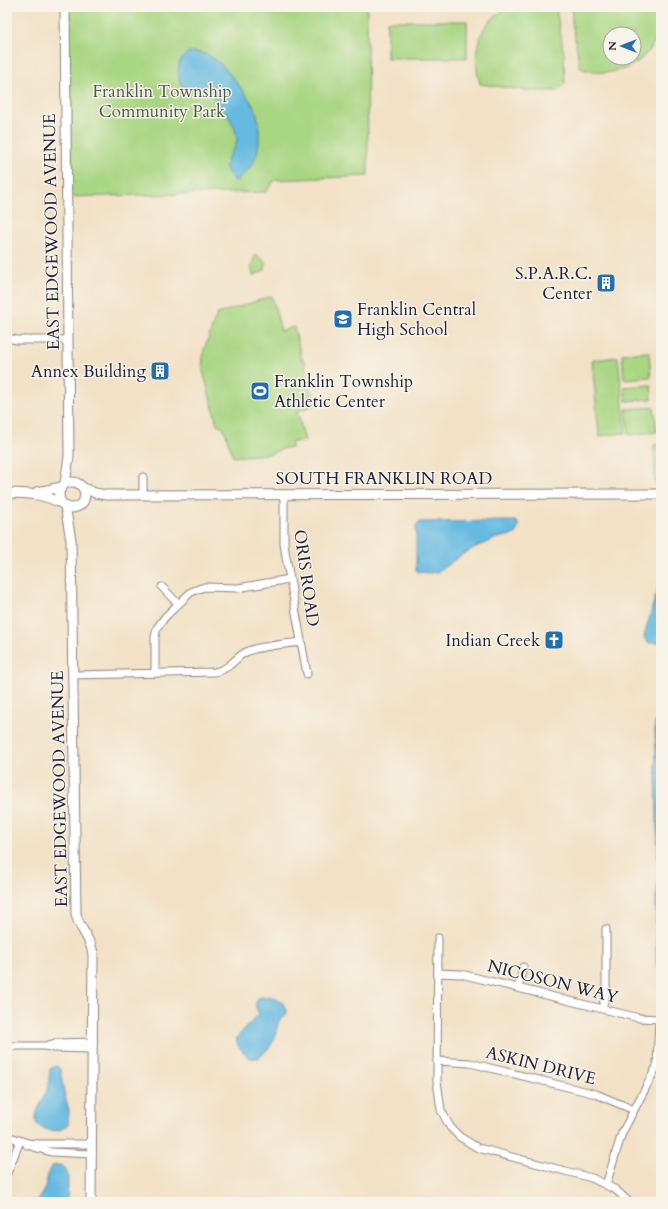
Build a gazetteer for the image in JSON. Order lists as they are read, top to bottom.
{
  "streets": {
    "main road": ["EAST EDGEWOOD AVENUE", "SOUTH FRANKLIN ROAD"],
    "street": ["ORIS ROAD", "NICOSON WAY", "ASKIN DRIVE"]
  },
  "crossings": [
    ["SOUTH FRANKLIN ROAD", "ORIS ROAD"]
  ],
  "parks": ["Franklin Township Community Park"],
  "places": {
    "building": ["S.P.A.R.C. Center", "Annex Building"],
    "school or university": ["Franklin Central High School"],
    "sports": ["Franklin Township Athletic Center"],
    "church": ["Indian Creek"]
  },
  "north": "left"
}
